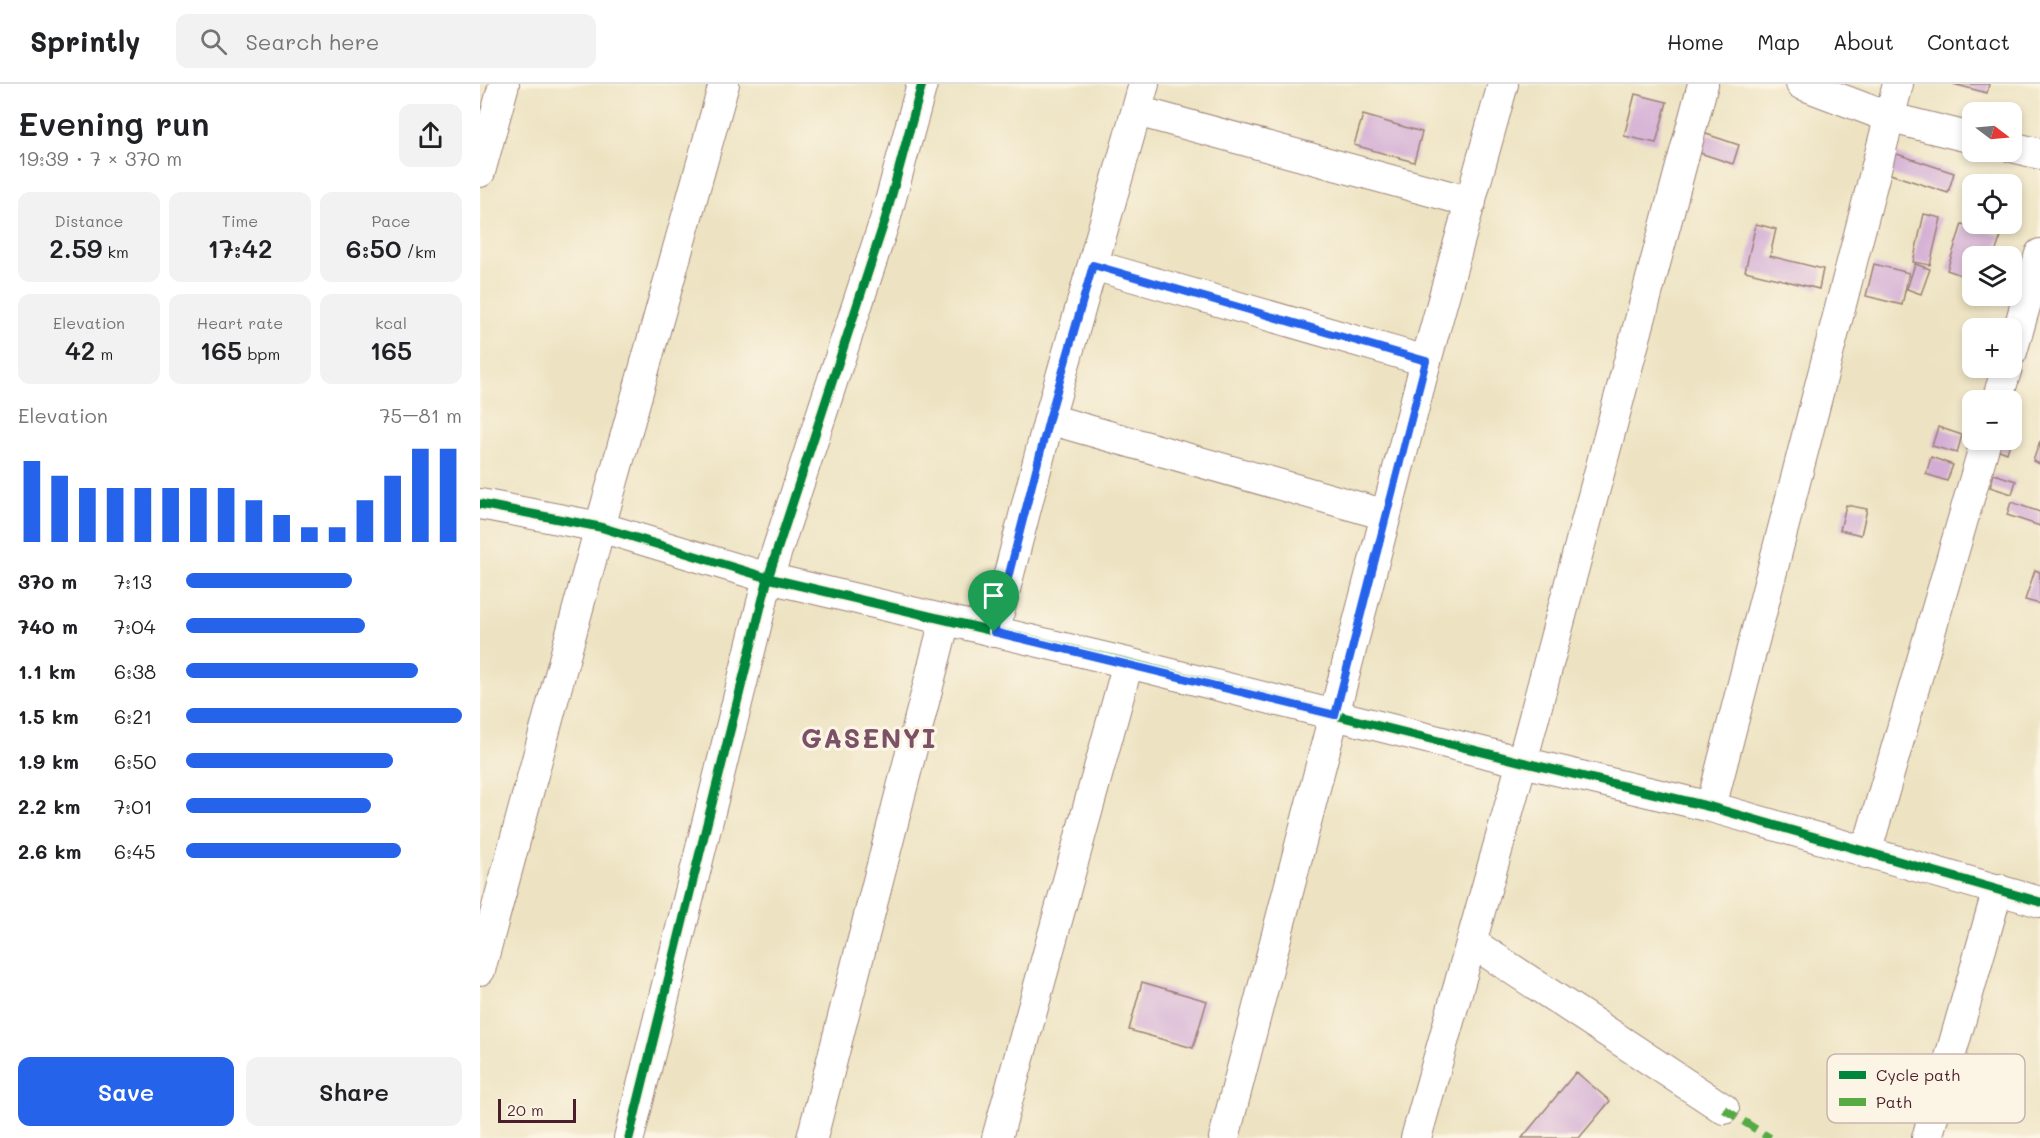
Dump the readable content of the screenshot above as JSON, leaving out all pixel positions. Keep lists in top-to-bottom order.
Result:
{
  "districts": ["GASENYI"],
  "legend": ["Cycle path", "Path"],
  "scale_bar": "20 m",
  "north": "right",
  "page": {
    "header": "Sprintly",
    "search": "Search here",
    "nav": [
      "Home",
      "Map",
      "About",
      "Contact"
    ],
    "heading": ["Evening run", "19:39 · 7 × 370 m"],
    "map_buttons": ["+", "−"],
    "stats": [
      ["Distance", "2.59 km"],
      ["Time", "17:42"],
      ["Pace", "6:50 /km"],
      ["Elevation", "42 m"],
      ["Heart rate", "165 bpm"],
      ["kcal", "165"]
    ],
    "chart": ["Elevation", "75–81 m"],
    "list": [
      {
        "name": "370 m",
        "note": "7:13"
      },
      {
        "name": "740 m",
        "note": "7:04"
      },
      {
        "name": "1.1 km",
        "note": "6:38"
      },
      {
        "name": "1.5 km",
        "note": "6:21"
      },
      {
        "name": "1.9 km",
        "note": "6:50"
      },
      {
        "name": "2.2 km",
        "note": "7:01"
      },
      {
        "name": "2.6 km",
        "note": "6:45"
      }
    ],
    "buttons": ["Save", "Share"],
    "scale": "20 m"
  }
}
